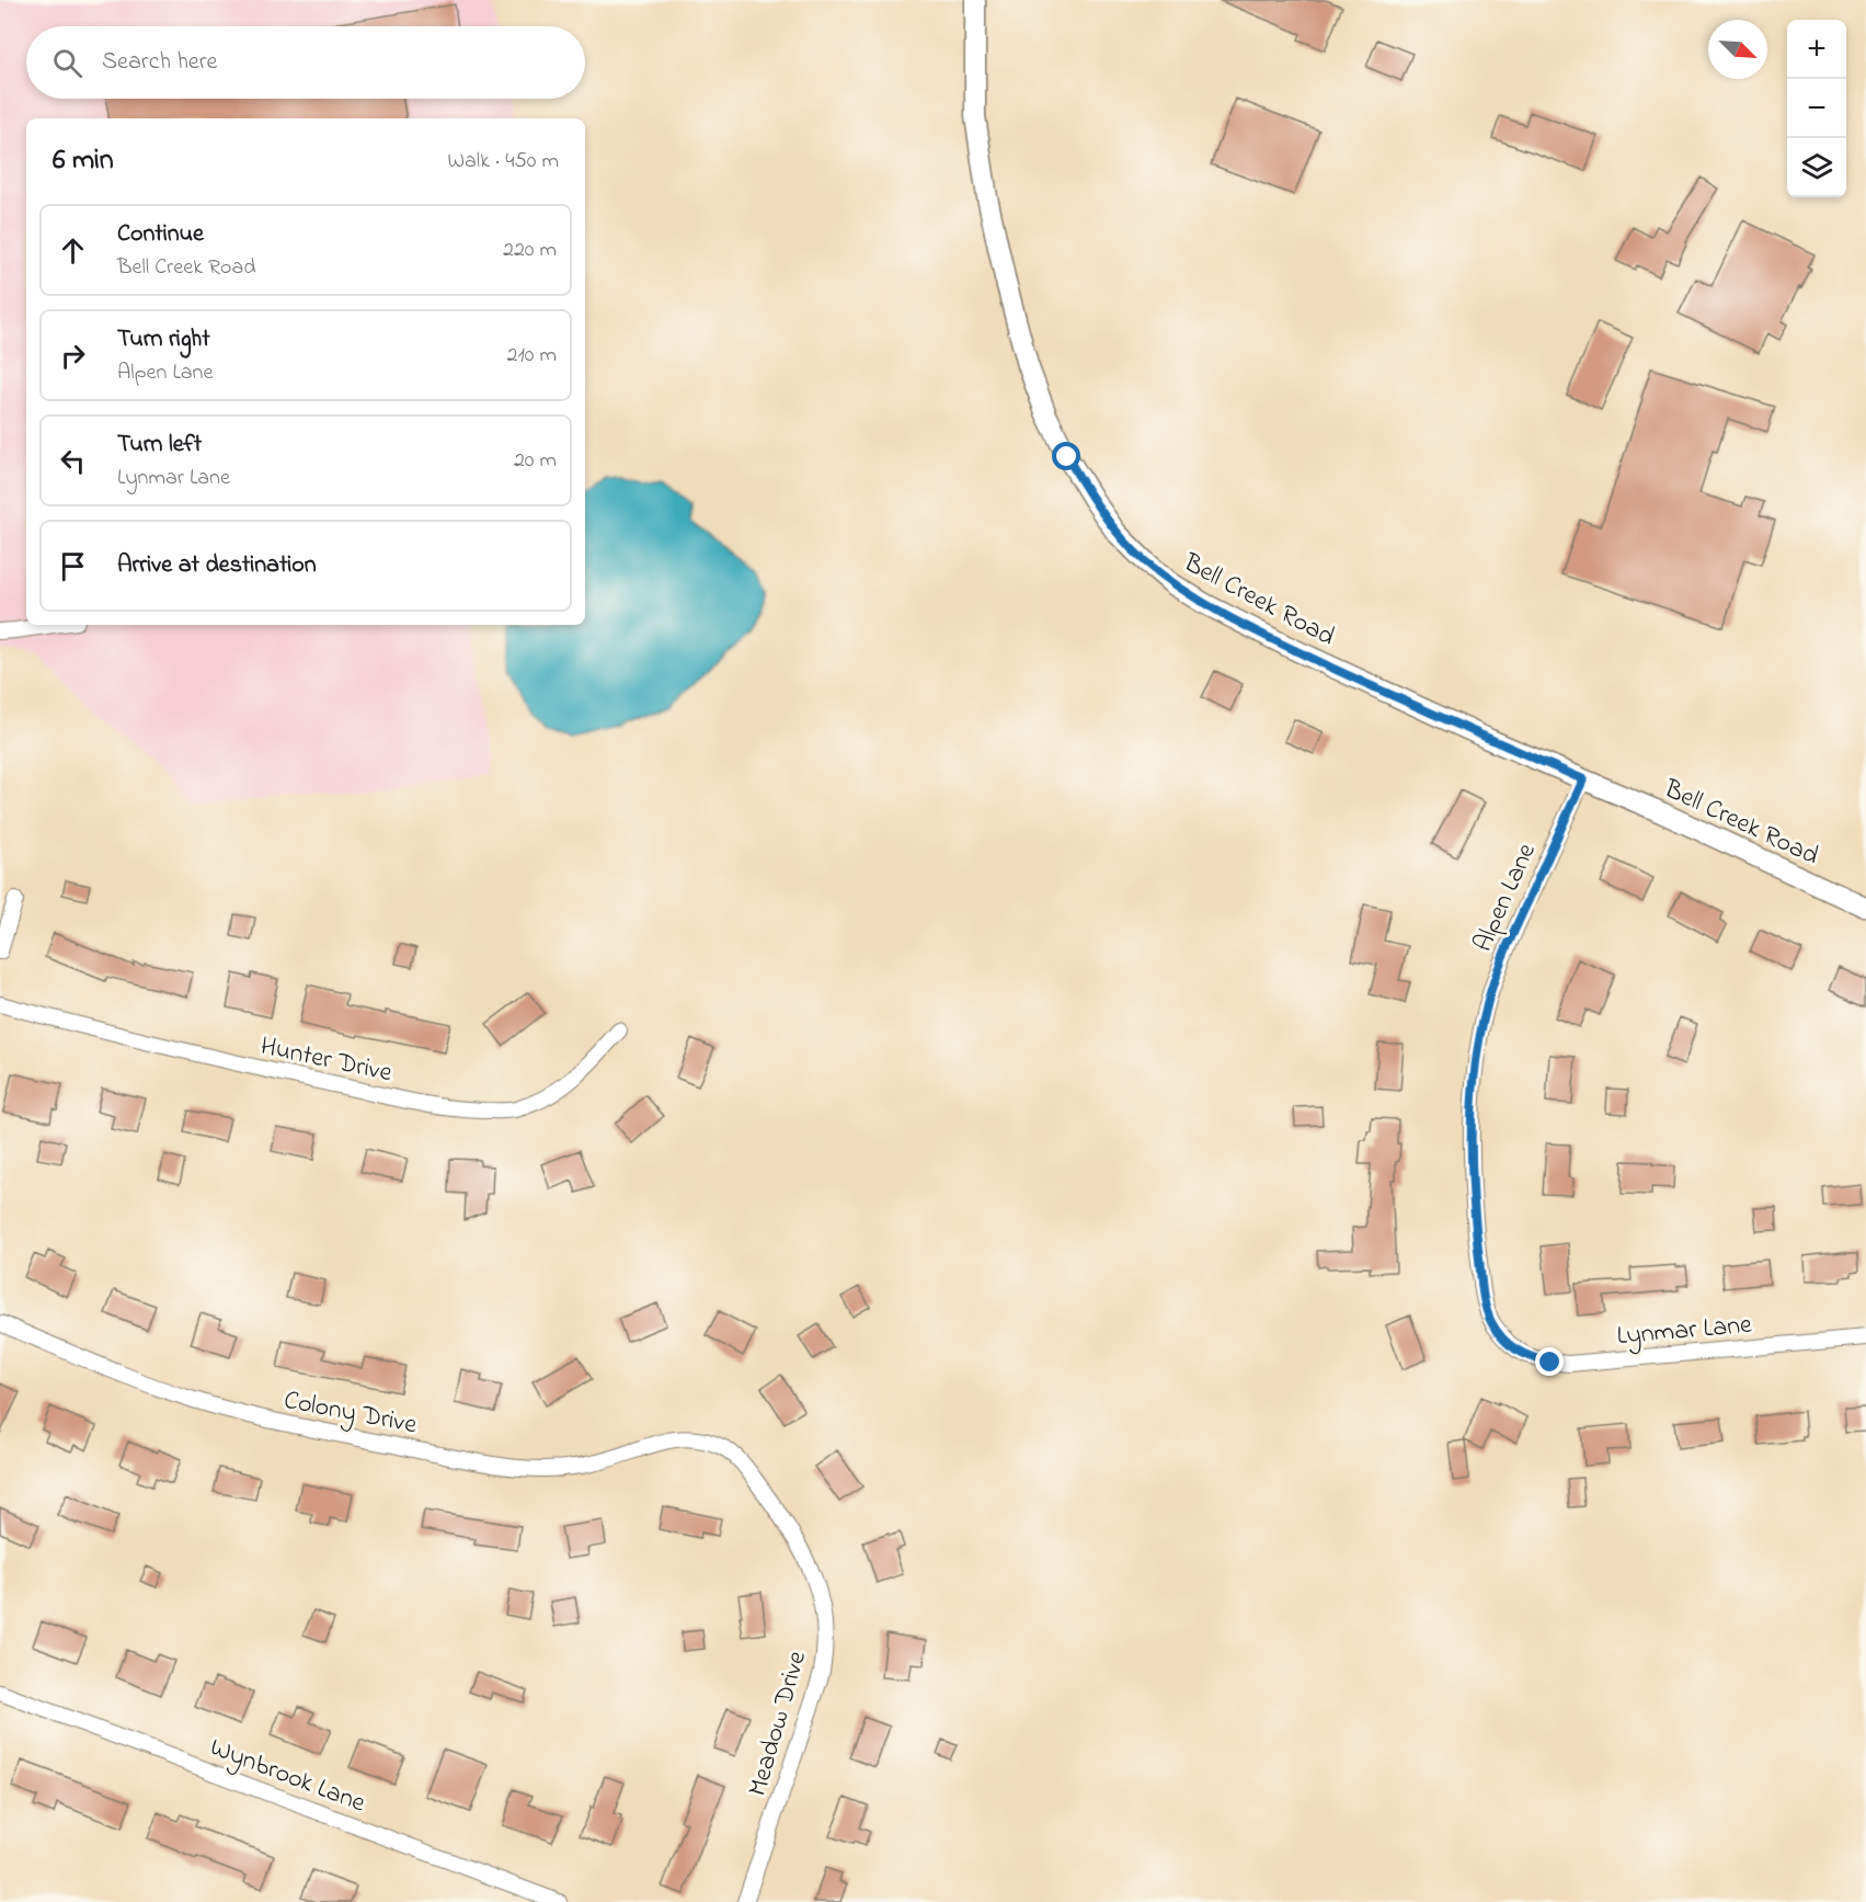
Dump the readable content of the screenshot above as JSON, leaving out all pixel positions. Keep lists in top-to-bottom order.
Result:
{
  "streets": {
    "street": [
      "Bell Creek Road",
      "Alpen Lane",
      "Hunter Drive",
      "Lynmar Lane",
      "Colony Drive",
      "Meadow Drive",
      "Wynbrook Lane"
    ]
  },
  "crossings": [
    ["Bell Creek Road", "Alpen Lane"],
    ["Alpen Lane", "Lynmar Lane"],
    ["Colony Drive", "Meadow Drive"]
  ],
  "north": "bottom right",
  "page": {
    "map_buttons": ["+", "−"],
    "search": "Search here",
    "heading": ["6 min", "Walk · 450 m"],
    "list": [
      ["Continue", "Bell Creek Road", "220 m"],
      ["Turn right", "Alpen Lane", "210 m"],
      ["Turn left", "Lynmar Lane", "20 m"],
      "Arrive at destination"
    ]
  }
}
